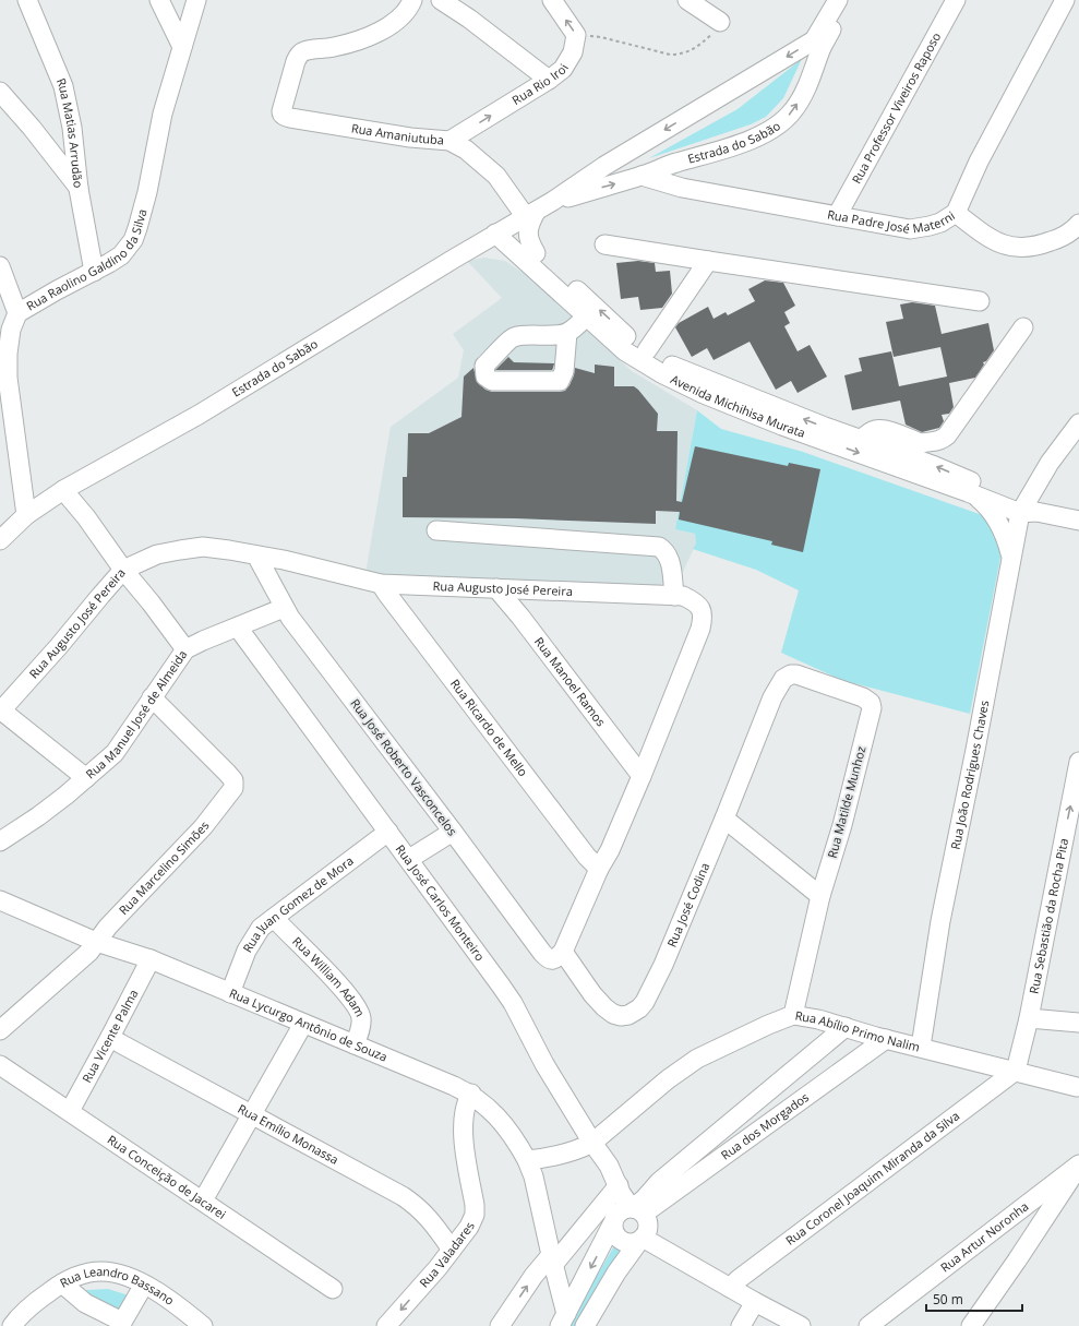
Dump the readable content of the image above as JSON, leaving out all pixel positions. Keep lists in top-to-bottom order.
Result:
{
  "streets": {
    "street": [
      "Rua Rio Iroi",
      "Rua Professor Viveiros Raposo",
      "Rua Matias Arrudão",
      "Rua Amaniutuba",
      "Estrada do Sabão",
      "Rua Padre José Materni",
      "Rua Raolino Galdino da Silva",
      "Avenida Michihisa Murata",
      "Rua Augusto José Pereira",
      "Rua Manoel Ramos",
      "Rua Manuel José de Almeida",
      "Rua Ricardo de Mello",
      "Rua José Roberto Vasconcelos",
      "Rua João Rodrigues Chaves",
      "Rua Matilde Munhoz",
      "Rua Marcelino Simões",
      "Rua José Carlos Monteiro",
      "Rua José Codina",
      "Rua Juan Gomez de Mora",
      "Rua Sebastião da Rocha Pita",
      "Rua William Adam",
      "Rua Lycurgo Antônio de Souza",
      "Rua Abílio Primo Nalim",
      "Rua Vicente Palma",
      "Rua dos Morgados",
      "Rua Emílio Monassa",
      "Rua Conceição de Jacarei",
      "Rua Coronel Joaquim Miranda da Silva",
      "Rua Artur Noronha",
      "Rua Valadares",
      "Rua Leandro Bassano"
    ]
  },
  "crossings": [
    ["Rua Rio Iroi", "Rua Amaniutuba"],
    ["Rua Professor Viveiros Raposo", "Rua Padre José Materni"],
    ["Rua Matias Arrudão", "Rua Raolino Galdino da Silva"],
    ["Rua Amaniutuba", "Estrada do Sabão"],
    ["Estrada do Sabão", "Rua Padre José Materni"],
    ["Estrada do Sabão", "Rua Raolino Galdino da Silva"],
    ["Estrada do Sabão", "Avenida Michihisa Murata"],
    ["Avenida Michihisa Murata", "Rua João Rodrigues Chaves"],
    ["Rua Augusto José Pereira", "Rua Manoel Ramos"],
    ["Rua Augusto José Pereira", "Rua Ricardo de Mello"],
    ["Rua Augusto José Pereira", "Rua José Roberto Vasconcelos"],
    ["Rua Augusto José Pereira", "Rua José Codina"],
    ["Rua Manuel José de Almeida", "Rua José Roberto Vasconcelos"],
    ["Rua Manuel José de Almeida", "Rua Marcelino Simões"],
    ["Rua Manuel José de Almeida", "Rua José Carlos Monteiro"],
    ["Rua José Roberto Vasconcelos", "Rua José Codina"],
    ["Rua João Rodrigues Chaves", "Rua Abílio Primo Nalim"],
    ["Rua Matilde Munhoz", "Rua José Codina"],
    ["Rua Matilde Munhoz", "Rua Abílio Primo Nalim"],
    ["Rua Marcelino Simões", "Rua Lycurgo Antônio de Souza"],
    ["Rua José Carlos Monteiro", "Rua Juan Gomez de Mora"],
    ["Rua José Carlos Monteiro", "Rua Abílio Primo Nalim"],
    ["Rua José Carlos Monteiro", "Rua dos Morgados"],
    ["Rua Juan Gomez de Mora", "Rua William Adam"],
    ["Rua Juan Gomez de Mora", "Rua Lycurgo Antônio de Souza"],
    ["Rua Sebastião da Rocha Pita", "Rua Abílio Primo Nalim"],
    ["Rua Sebastião da Rocha Pita", "Rua Coronel Joaquim Miranda da Silva"],
    ["Rua William Adam", "Rua Lycurgo Antônio de Souza"],
    ["Rua Lycurgo Antônio de Souza", "Rua Vicente Palma"],
    ["Rua Lycurgo Antônio de Souza", "Rua Valadares"],
    ["Rua Abílio Primo Nalim", "Rua dos Morgados"],
    ["Rua Abílio Primo Nalim", "Rua Coronel Joaquim Miranda da Silva"],
    ["Rua Vicente Palma", "Rua Emílio Monassa"],
    ["Rua Vicente Palma", "Rua Conceição de Jacarei"],
    ["Rua Emílio Monassa", "Rua Valadares"]
  ],
  "one_way": ["Rua Rio Iroi", "Rua Sebastião da Rocha Pita", "Rua Valadares"],
  "scale_bar": "50 m"
}
